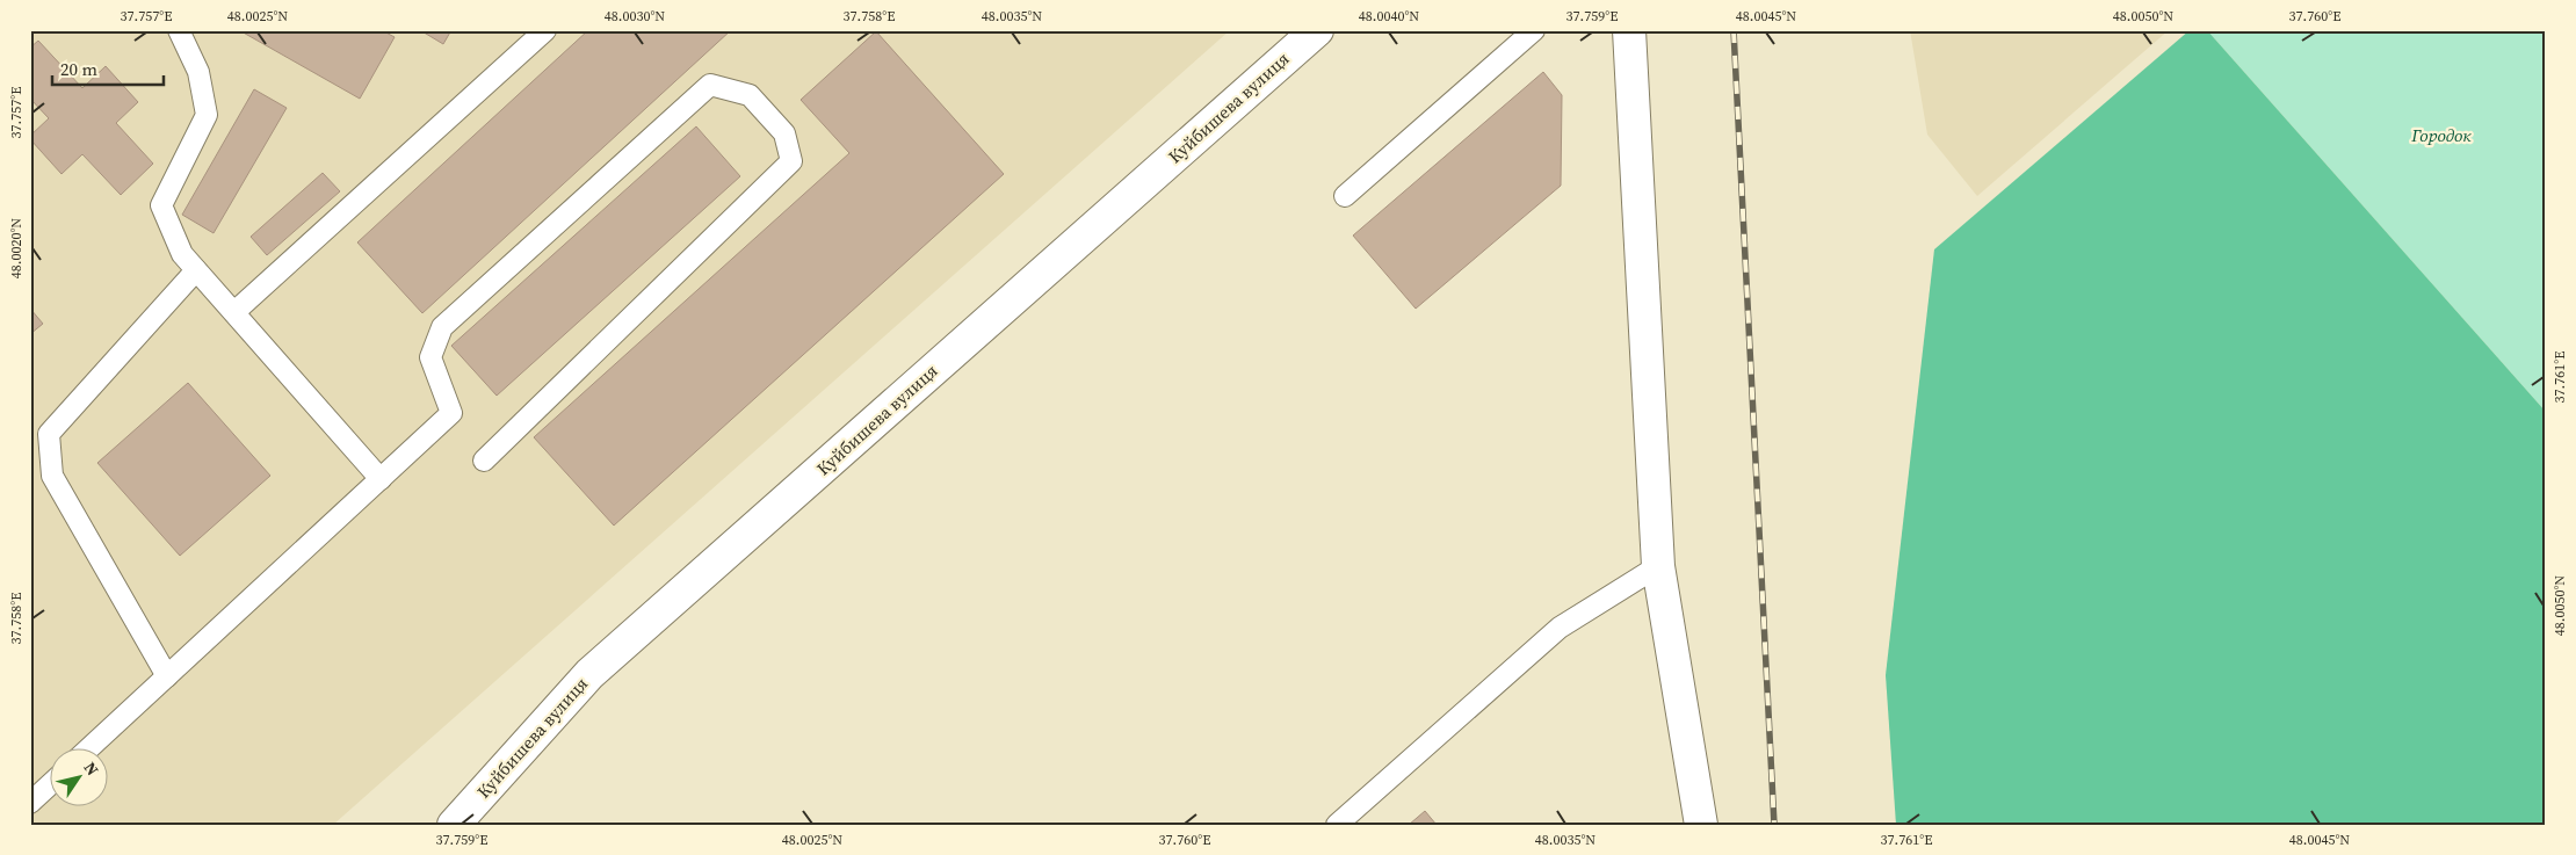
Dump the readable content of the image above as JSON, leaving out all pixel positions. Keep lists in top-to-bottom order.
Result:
{
  "streets": {
    "main road": ["Куйбишева вулиця"]
  },
  "parks": ["Городок"],
  "scale_bar": "20 m",
  "north": "top right",
  "coordinates": [
    "37.757°E",
    "48.0025°N",
    "48.0030°N",
    "37.758°E",
    "48.0035°N",
    "48.0040°N",
    "37.759°E",
    "48.0045°N",
    "48.0050°N",
    "37.760°E",
    "48.0020°N",
    "37.761°E"
  ]
}
